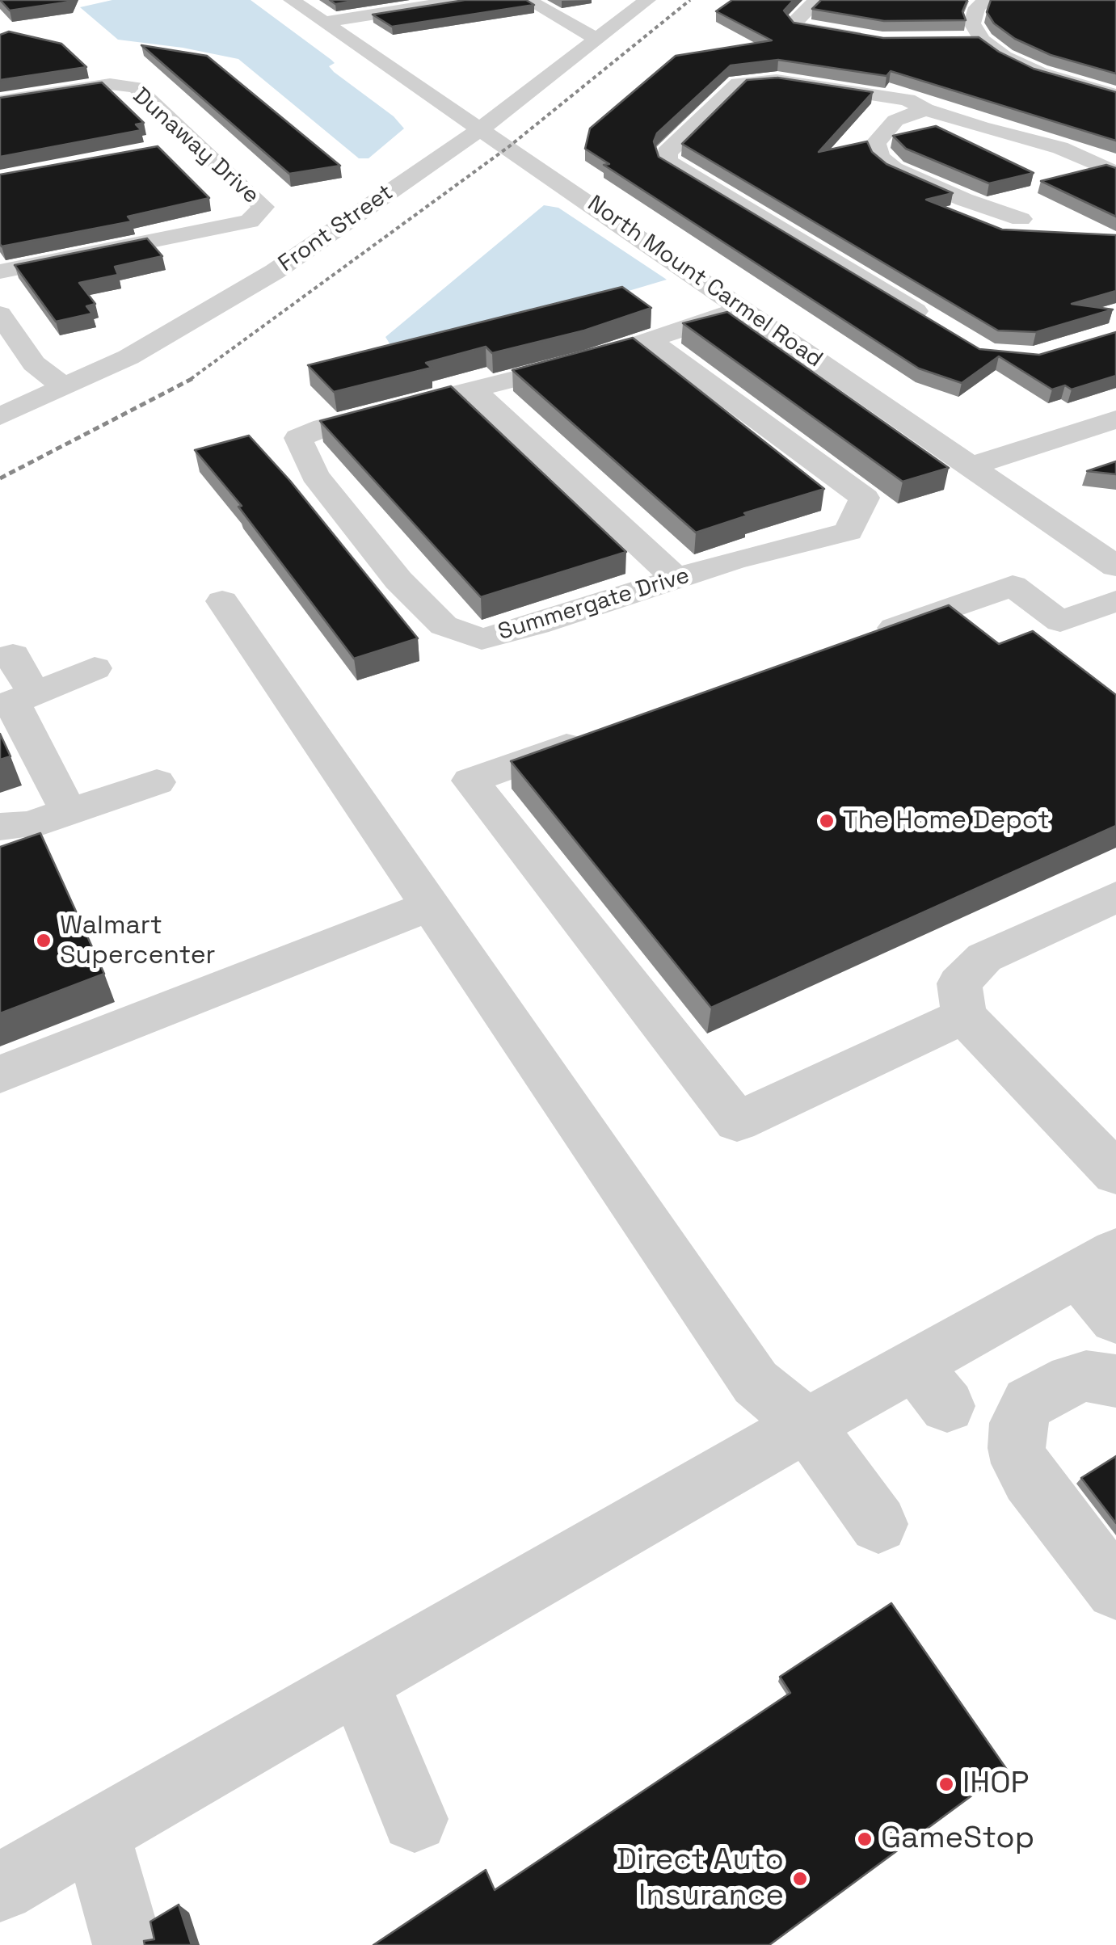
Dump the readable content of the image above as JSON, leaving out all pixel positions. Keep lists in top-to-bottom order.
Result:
{
  "streets": {
    "street": [
      "Dunaway Drive",
      "Front Street",
      "North Mount Carmel Road",
      "Summergate Drive"
    ]
  },
  "crossings": [
    ["Front Street", "North Mount Carmel Road"],
    ["North Mount Carmel Road", "Summergate Drive"]
  ],
  "places": [
    "The Home Depot",
    "Walmart Supercenter",
    "IHOP",
    "GameStop",
    "Direct Auto Insurance"
  ]
}
